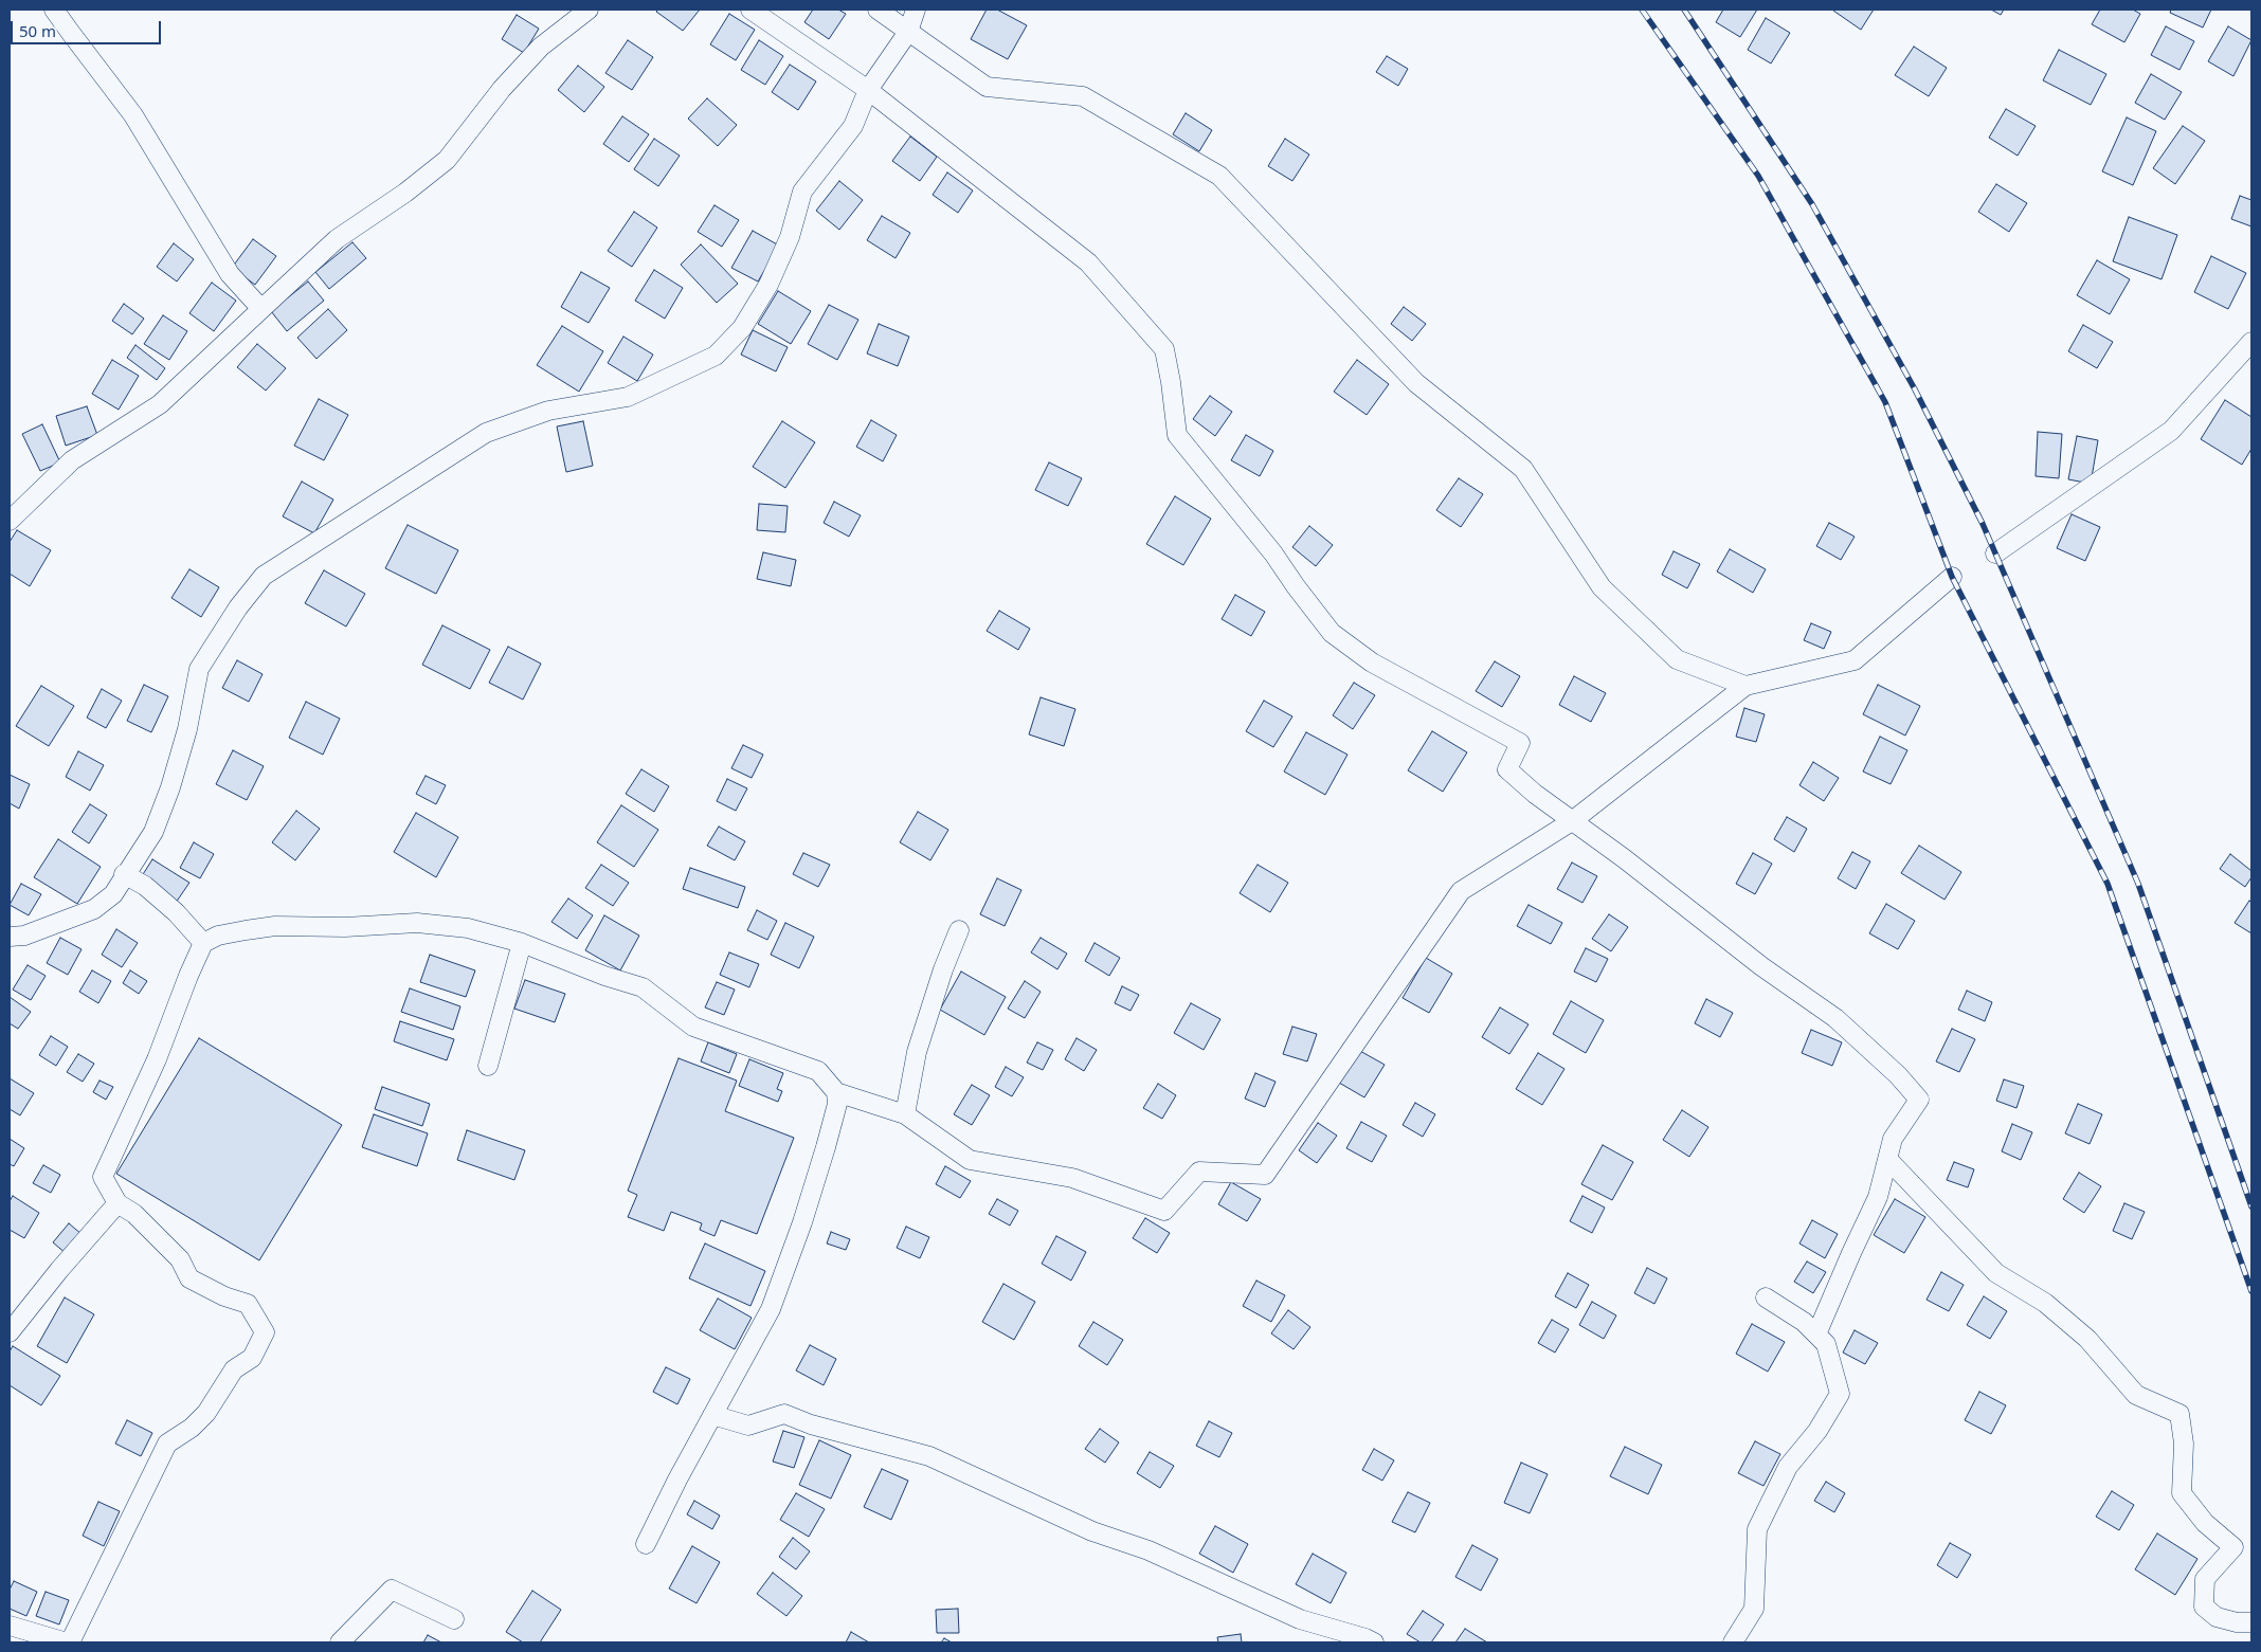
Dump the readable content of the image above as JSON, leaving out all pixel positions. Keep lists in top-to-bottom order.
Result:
{
  "scale_bar": "50 m"
}
